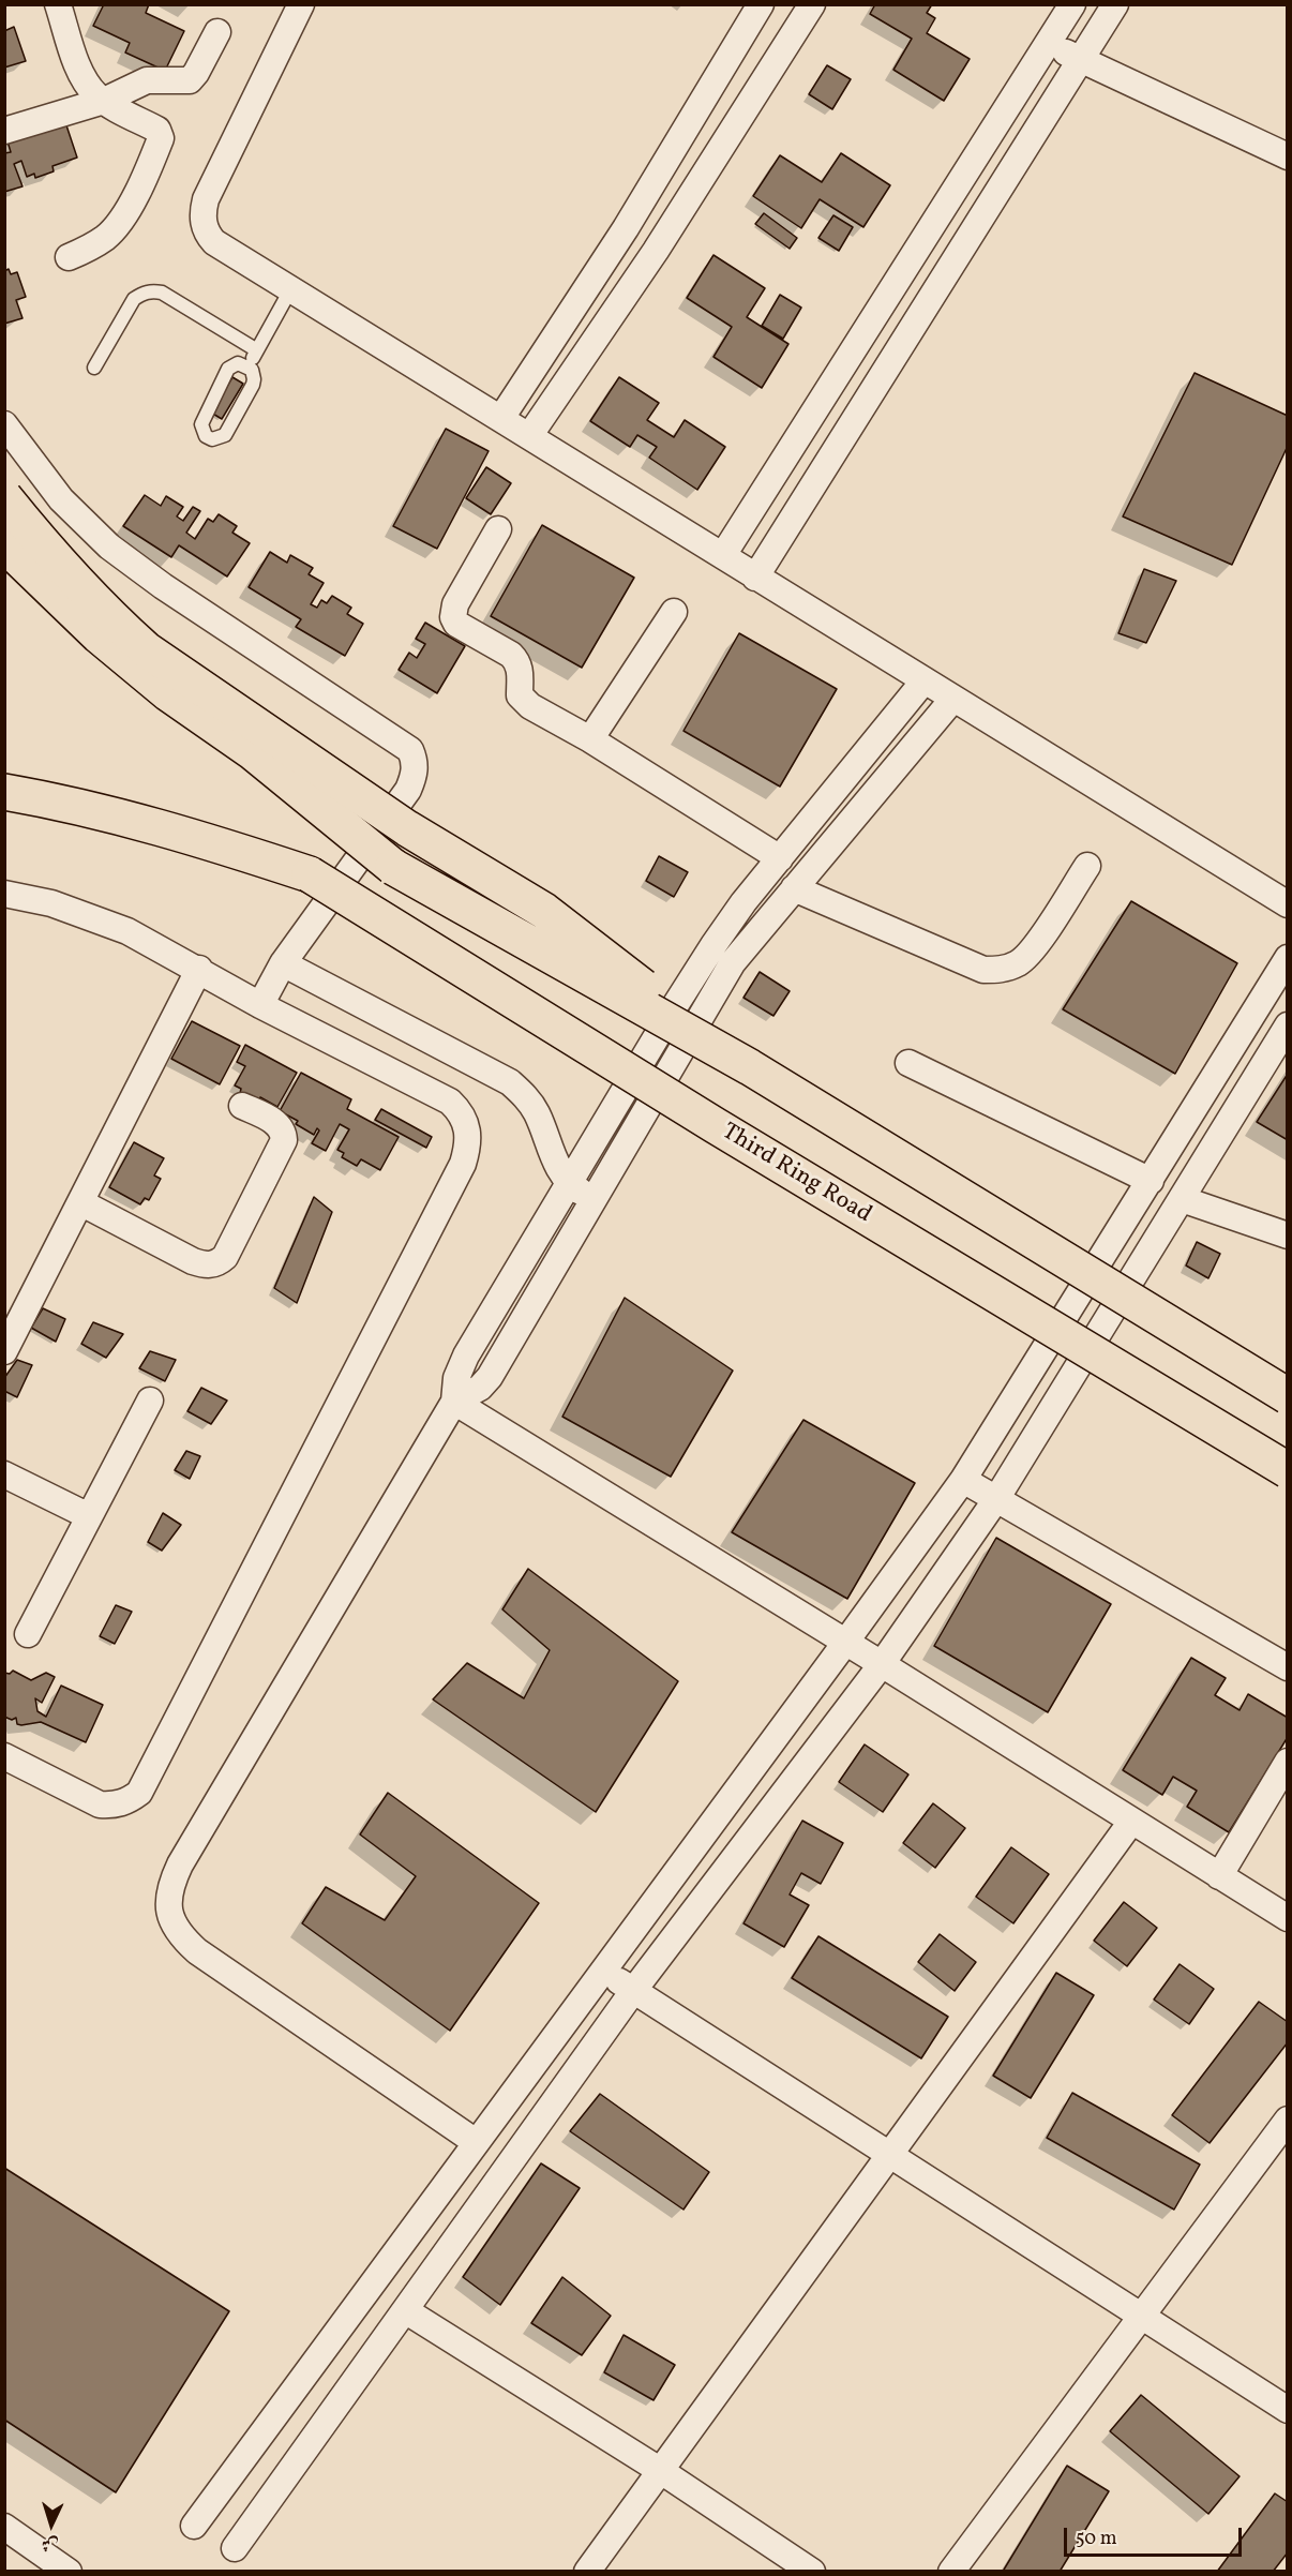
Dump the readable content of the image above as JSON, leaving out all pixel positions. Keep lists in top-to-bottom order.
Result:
{
  "streets": {
    "highway": ["Third Ring Road"]
  },
  "scale_bar": "50 m",
  "north": "bottom"
}
